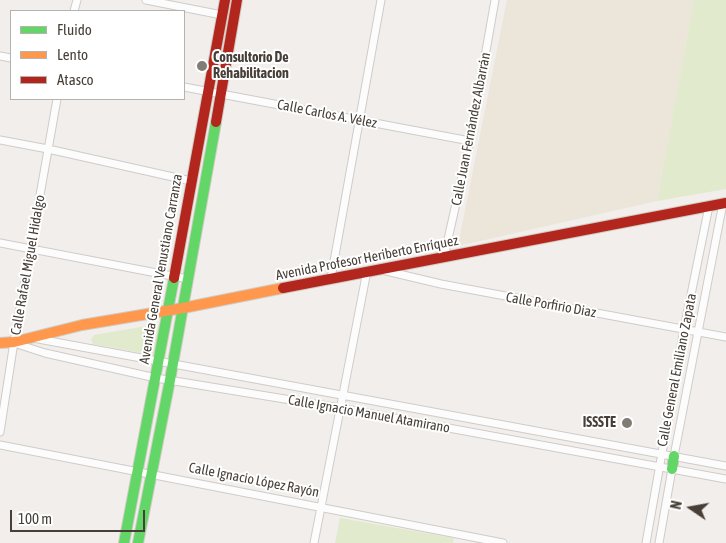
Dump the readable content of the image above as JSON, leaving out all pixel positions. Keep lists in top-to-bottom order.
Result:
{
  "streets": {
    "main road": ["Avenida Profesor Heriberto Enríquez", "Avenida General Venustiano Carranza", "Calle General Emiliano Zapata"],
    "street": [
      "Calle Carlos A. Vélez",
      "Calle Juan Fernández Albarrán",
      "Calle Rafael Miguel Hidalgo",
      "Calle Porfirio Diaz",
      "Calle Ignacio Manuel Atamirano",
      "Calle Ignacio López Rayón"
    ]
  },
  "crossings": [
    ["Calle Carlos A. Vélez", "Calle Juan Fernández Albarrán"],
    ["Calle Carlos A. Vélez", "Avenida General Venustiano Carranza"],
    ["Calle Juan Fernández Albarrán", "Avenida Profesor Heriberto Enríquez"],
    ["Avenida Profesor Heriberto Enríquez", "Calle Rafael Miguel Hidalgo"],
    ["Avenida Profesor Heriberto Enríquez", "Avenida General Venustiano Carranza"],
    ["Avenida Profesor Heriberto Enríquez", "Calle Porfirio Diaz"],
    ["Avenida Profesor Heriberto Enríquez", "Calle General Emiliano Zapata"],
    ["Avenida Profesor Heriberto Enríquez", "Calle Ignacio Manuel Atamirano"],
    ["Calle Rafael Miguel Hidalgo", "Calle Ignacio Manuel Atamirano"],
    ["Avenida General Venustiano Carranza", "Calle Ignacio Manuel Atamirano"],
    ["Avenida General Venustiano Carranza", "Calle Ignacio López Rayón"],
    ["Calle Porfirio Diaz", "Calle General Emiliano Zapata"],
    ["Calle General Emiliano Zapata", "Calle Ignacio Manuel Atamirano"]
  ],
  "places": ["Consultorio De Rehabilitacion", "ISSSTE"],
  "legend": ["Fluido", "Lento", "Atasco"],
  "scale_bar": "100 m",
  "north": "left"
}
